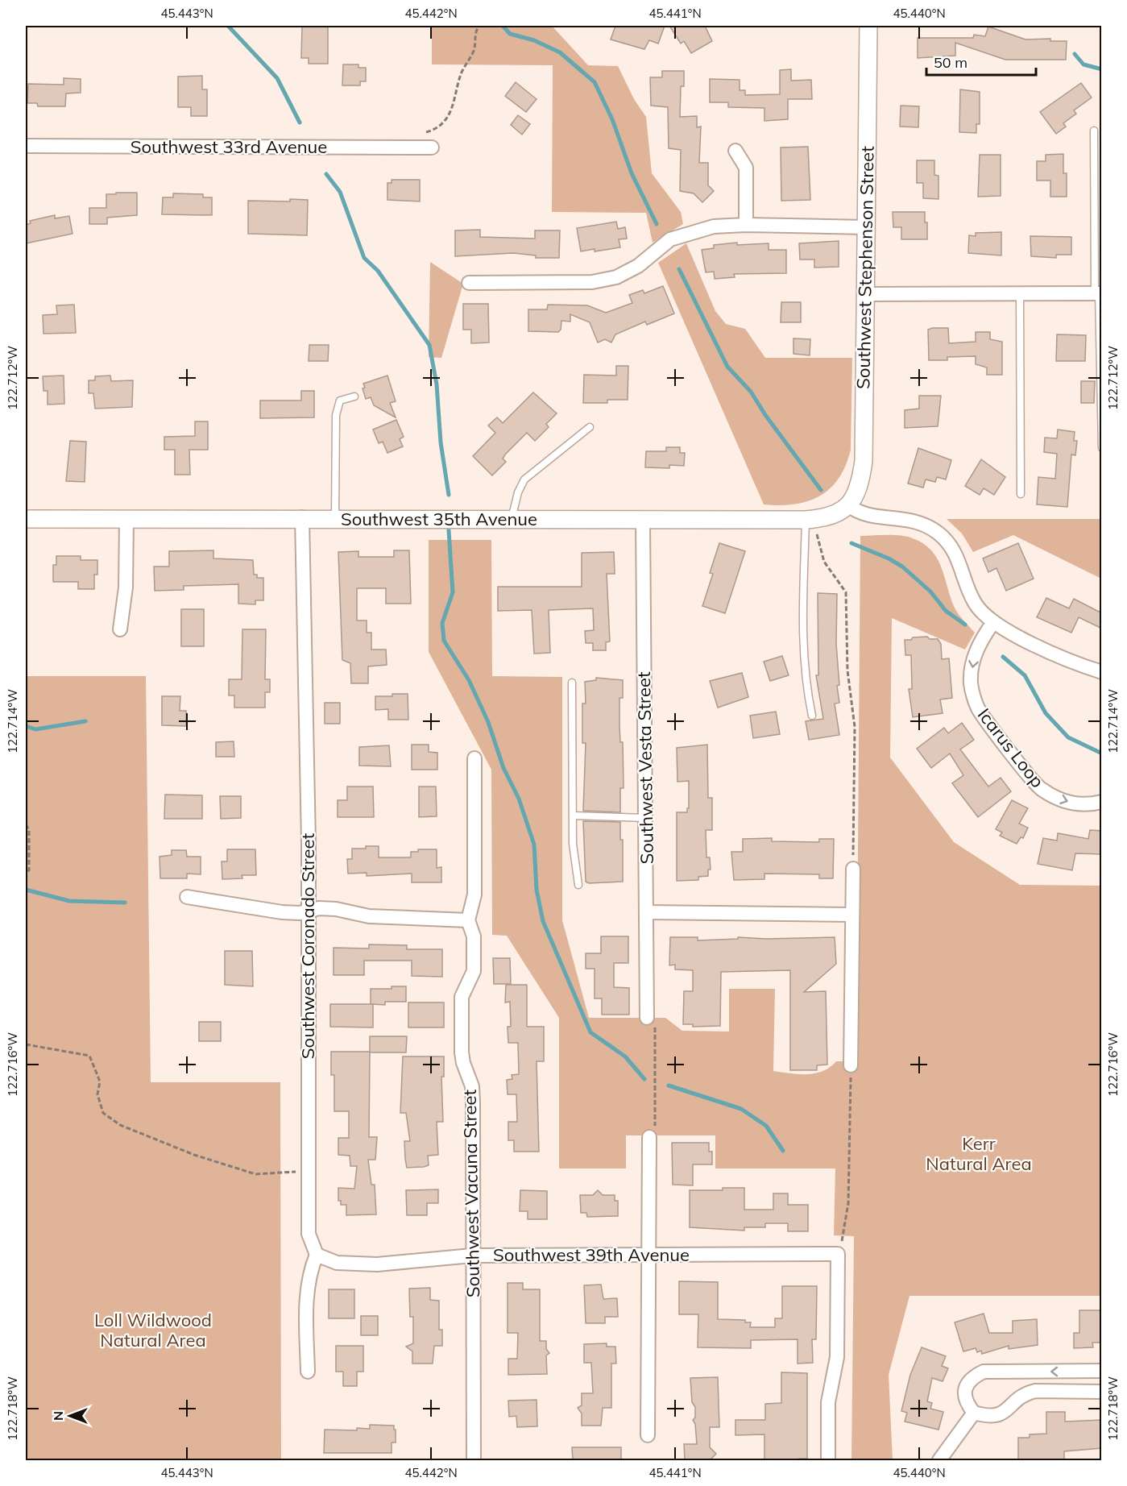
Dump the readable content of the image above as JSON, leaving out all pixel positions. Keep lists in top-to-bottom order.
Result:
{
  "streets": {
    "street": [
      "Southwest 33rd Avenue",
      "Southwest Stephenson Street",
      "Southwest 35th Avenue",
      "Icarus Loop",
      "Southwest Vesta Street",
      "Southwest Coronado Street",
      "Southwest Vacuna Street",
      "Southwest 39th Avenue"
    ]
  },
  "crossings": [
    ["Southwest Stephenson Street", "Southwest 35th Avenue"],
    ["Southwest 35th Avenue", "Southwest Vesta Street"],
    ["Southwest 35th Avenue", "Southwest Coronado Street"],
    ["Southwest Coronado Street", "Southwest 39th Avenue"],
    ["Southwest Vacuna Street", "Southwest 39th Avenue"]
  ],
  "one_way": ["Icarus Loop"],
  "parks": ["Kerr Natural Area", "Loll Wildwood Natural Area"],
  "scale_bar": "50 m",
  "north": "left",
  "coordinates": [
    "45.443°N",
    "45.442°N",
    "45.441°N",
    "45.440°N",
    "122.712°W",
    "122.714°W",
    "122.716°W",
    "122.718°W"
  ]
}
